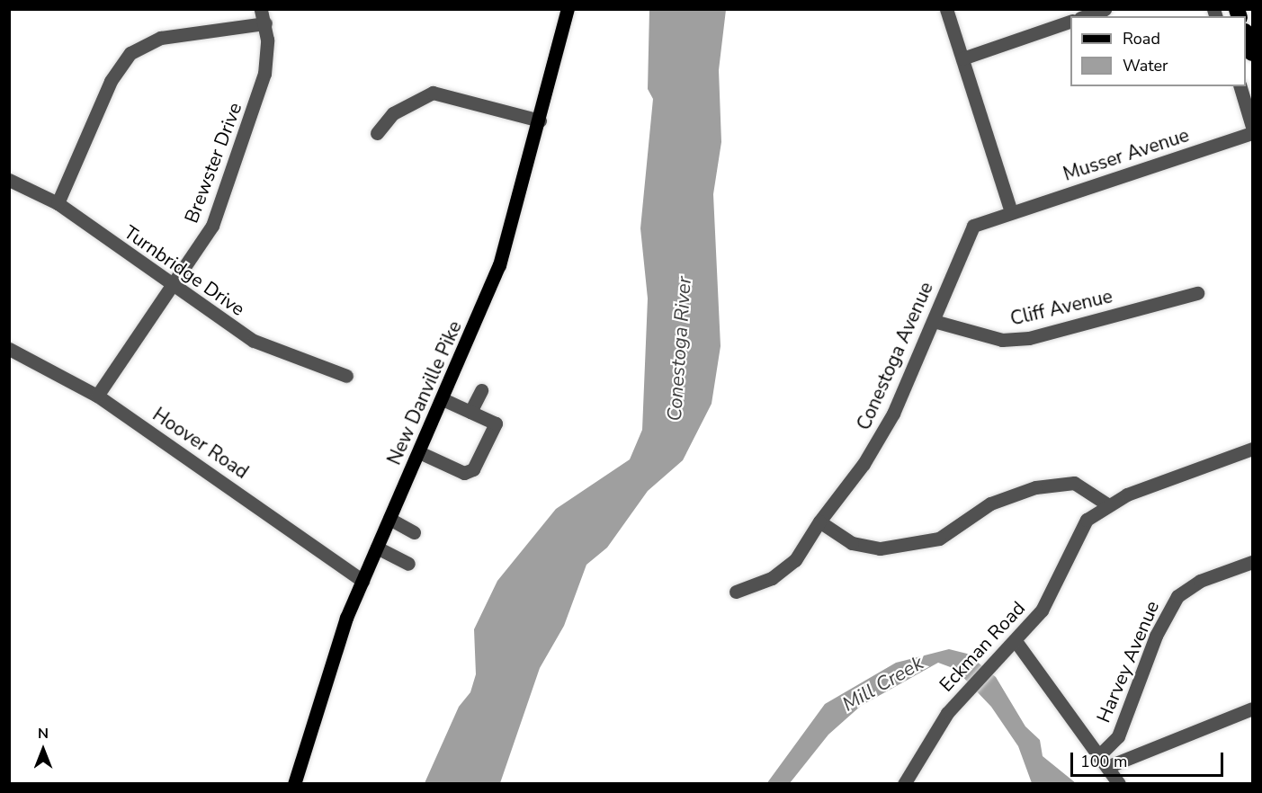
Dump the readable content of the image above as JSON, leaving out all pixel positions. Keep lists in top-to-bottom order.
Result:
{
  "streets": {
    "main road": ["New Danville Pike"],
    "street": [
      "Musser Avenue",
      "Brewster Drive",
      "Turnbridge Drive",
      "Cliff Avenue",
      "Conestoga Avenue",
      "Hoover Road",
      "Eckman Road",
      "Harvey Avenue"
    ]
  },
  "crossings": [
    ["Musser Avenue", "Conestoga Avenue"],
    ["Brewster Drive", "Turnbridge Drive"],
    ["Brewster Drive", "Hoover Road"],
    ["Cliff Avenue", "Conestoga Avenue"],
    ["New Danville Pike", "Hoover Road"]
  ],
  "water": ["Conestoga River", "Mill Creek"],
  "legend": ["Road", "Water"],
  "scale_bar": "100 m",
  "north": "top"
}
